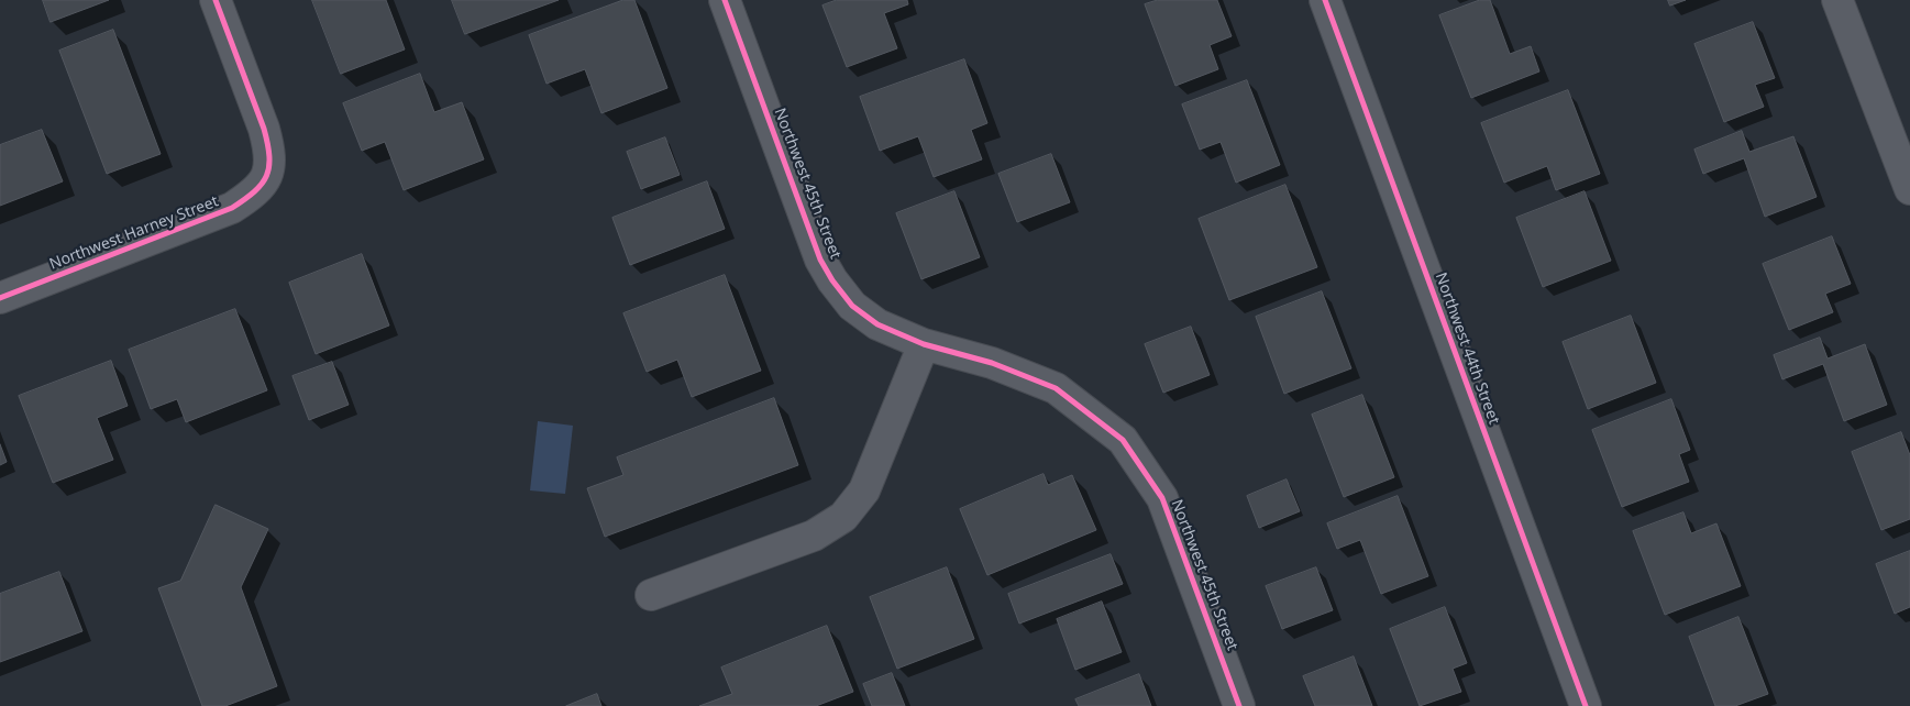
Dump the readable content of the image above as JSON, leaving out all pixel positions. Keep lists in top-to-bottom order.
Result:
{
  "streets": {
    "street": ["Northwest 45th Street", "Northwest Harney Street", "Northwest 44th Street"]
  }
}
